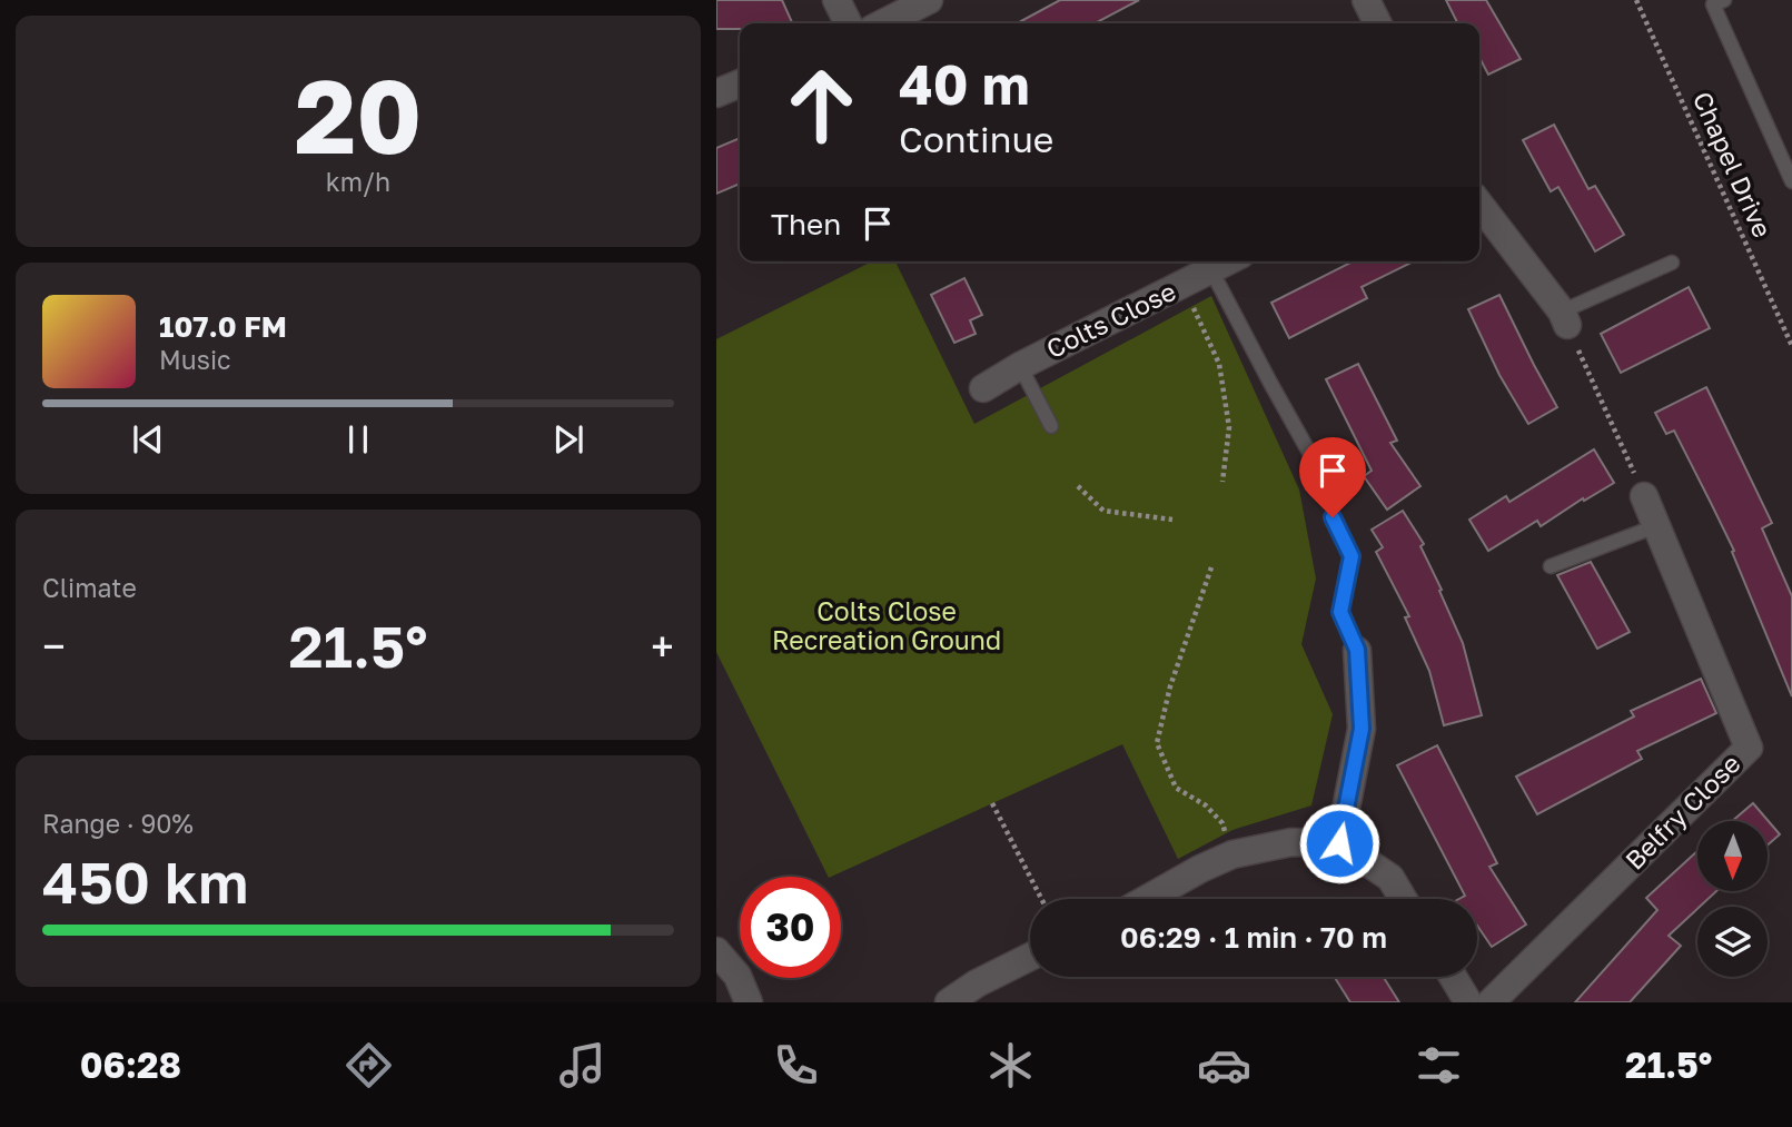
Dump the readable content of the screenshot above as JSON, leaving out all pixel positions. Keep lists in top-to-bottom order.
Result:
{
  "streets": {
    "street": ["Colts Close", "Belfry Close"],
    "path": ["Chapel Drive"]
  },
  "parks": ["Colts Close Recreation Ground"],
  "north": "bottom",
  "page": {
    "tile": [
      ["20", "km/h"],
      "Climate",
      ["Range · 90%", "450 km"]
    ],
    "turn": ["40 m", "Continue"],
    "then": "Then",
    "song": ["107.0 FM", "Music"],
    "heat": ["−", "21.5°", "+"],
    "limit": "30",
    "trip": "06:29 · 1 min · 70 m",
    "tabs": ["06:28", "21.5°"]
  }
}
